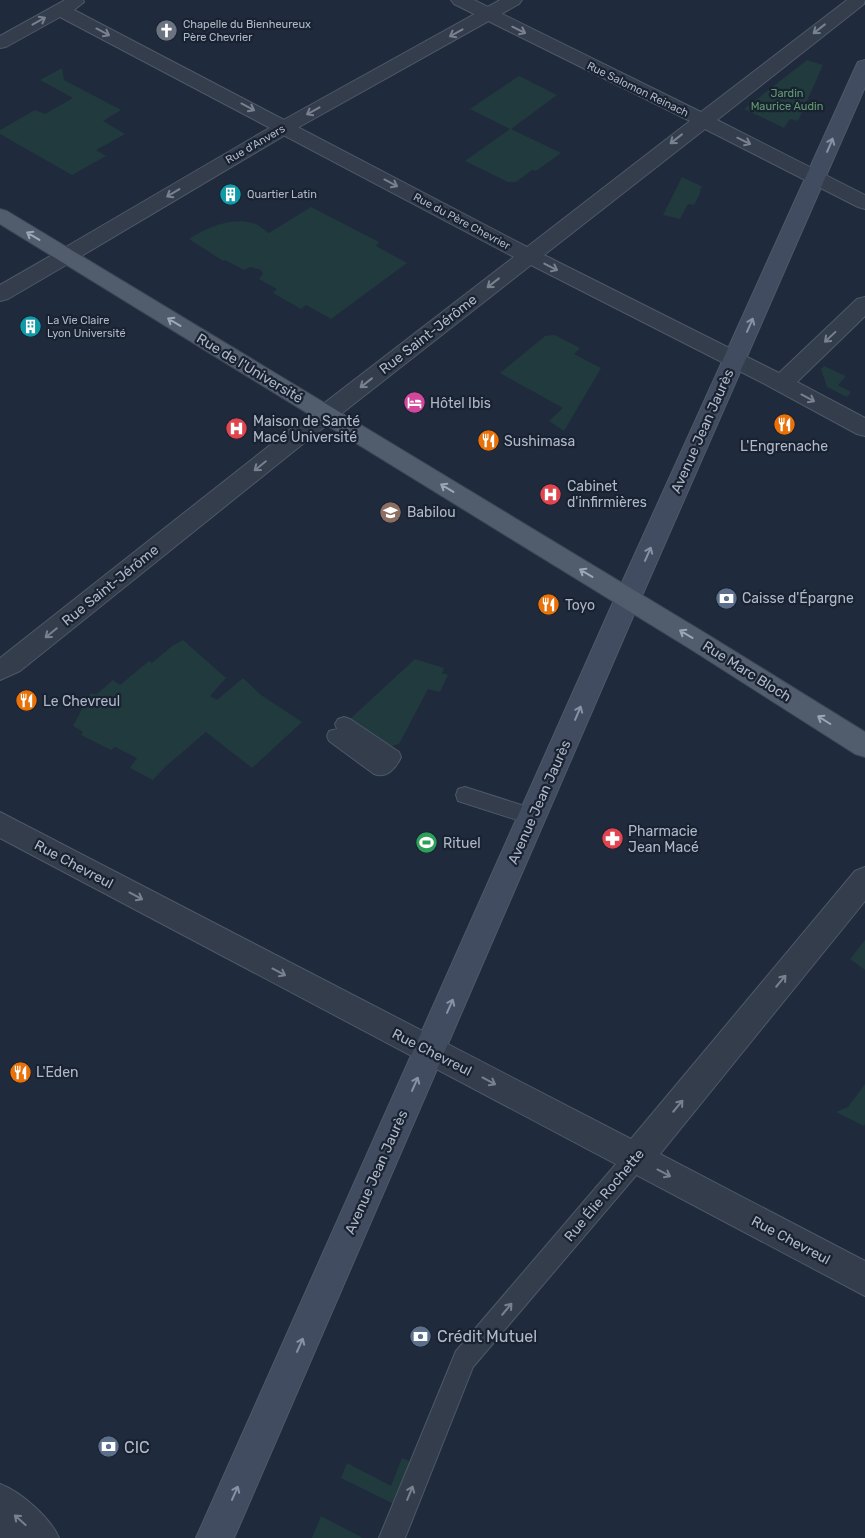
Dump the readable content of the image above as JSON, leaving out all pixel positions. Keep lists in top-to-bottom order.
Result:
{
  "streets": {
    "main road": ["Rue de l'Université", "Avenue Jean Jaurès", "Rue Marc Bloch"],
    "street": [
      "Rue Salomon Reinach",
      "Rue d'Anvers",
      "Rue du Père Chevrier",
      "Rue Saint-Jérôme",
      "Rue Chevreul",
      "Rue Élie Rochette"
    ]
  },
  "crossings": [
    ["Rue Salomon Reinach", "Rue d'Anvers"],
    ["Rue Salomon Reinach", "Rue Saint-Jérôme"],
    ["Rue Salomon Reinach", "Avenue Jean Jaurès"],
    ["Rue d'Anvers", "Rue du Père Chevrier"],
    ["Rue d'Anvers", "Rue de l'Université"],
    ["Rue du Père Chevrier", "Rue Saint-Jérôme"],
    ["Rue du Père Chevrier", "Avenue Jean Jaurès"],
    ["Rue Saint-Jérôme", "Rue de l'Université"],
    ["Rue de l'Université", "Avenue Jean Jaurès"],
    ["Rue de l'Université", "Rue Marc Bloch"],
    ["Avenue Jean Jaurès", "Rue Marc Bloch"],
    ["Avenue Jean Jaurès", "Rue Chevreul"],
    ["Rue Chevreul", "Rue Élie Rochette"]
  ],
  "one_way": [
    "Rue Salomon Reinach",
    "Rue d'Anvers",
    "Rue du Père Chevrier",
    "Rue Saint-Jérôme",
    "Rue de l'Université",
    "Avenue Jean Jaurès",
    "Rue Marc Bloch",
    "Rue Chevreul",
    "Rue Élie Rochette"
  ],
  "parks": ["Jardin Maurice Audin"],
  "places": {
    "church": ["Chapelle du Bienheureux Père Chevrier"],
    "building": ["Quartier Latin", "La Vie Claire Lyon Université"],
    "hotel": ["Hôtel Ibis"],
    "restaurant": [
      "L'Engrenache",
      "Sushimasa",
      "Toyo",
      "Le Chevreul",
      "L'Eden"
    ],
    "hospital": ["Maison de Santé Macé Université", "Cabinet d'infirmières"],
    "school or university": ["Babilou"],
    "bank": ["Caisse d'Épargne", "Crédit Mutuel", "CIC"],
    "pharmacy": ["Pharmacie Jean Macé"],
    "sports": ["Rituel"]
  }
}
